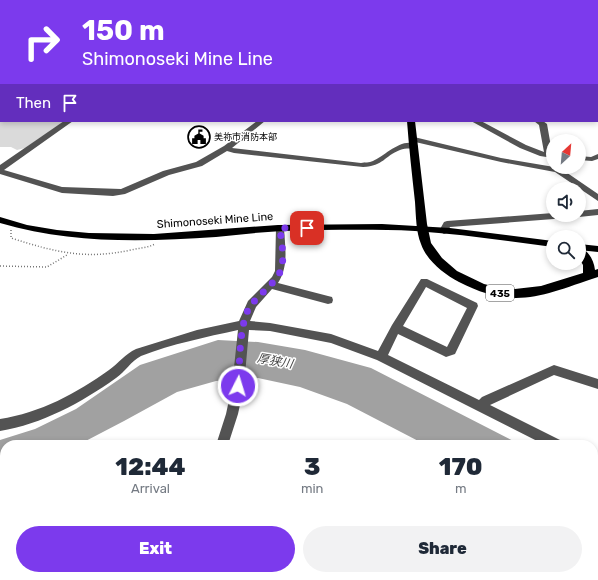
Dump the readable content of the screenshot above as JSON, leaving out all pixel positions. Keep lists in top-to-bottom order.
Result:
{
  "streets": {
    "highway": ["435"],
    "main road": ["Shimonoseki Mine Line"]
  },
  "water": ["厚狭川"],
  "places": {
    "public building": ["美祢市消防本部"]
  },
  "north": "top right",
  "page": {
    "turn": ["150 m", "Shimonoseki Mine Line"],
    "then": "Then",
    "eta": [
      "12:44",
      "Arrival",
      "3",
      "min",
      "170",
      "m"
    ],
    "buttons": ["Exit", "Share"]
  }
}
